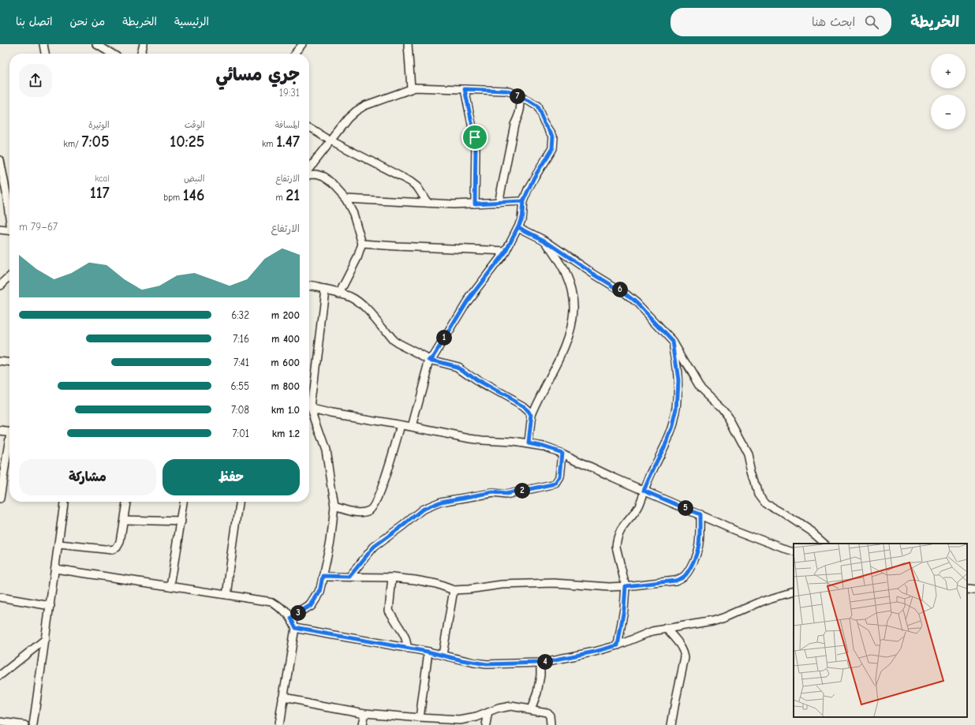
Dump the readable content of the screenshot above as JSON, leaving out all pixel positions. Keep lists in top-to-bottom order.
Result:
{
  "page": {
    "header": "الخريطة",
    "search": "ابحث هنا",
    "nav": [
      "الرئيسية",
      "الخريطة",
      "من نحن",
      "اتصل بنا"
    ],
    "map_buttons": ["+", "−"],
    "heading": ["جري مسائي", "19:31"],
    "pins": [
      "7",
      "6",
      "1",
      "2",
      "5",
      "3",
      "4"
    ],
    "stats": [
      ["المسافة", "1.47 km"],
      ["الوقت", "10:25"],
      ["الوتيرة", "7:05 /km"],
      ["الارتفاع", "21 m"],
      ["النبض", "146 bpm"],
      ["kcal", "117"]
    ],
    "chart": ["الارتفاع", "67–79 m"],
    "list": [
      {
        "name": "200 m",
        "note": "6:32"
      },
      {
        "name": "400 m",
        "note": "7:16"
      },
      {
        "name": "600 m",
        "note": "7:41"
      },
      {
        "name": "800 m",
        "note": "6:55"
      },
      {
        "name": "1.0 km",
        "note": "7:08"
      },
      {
        "name": "1.2 km",
        "note": "7:01"
      }
    ],
    "buttons": ["حفظ", "مشاركة"]
  }
}
